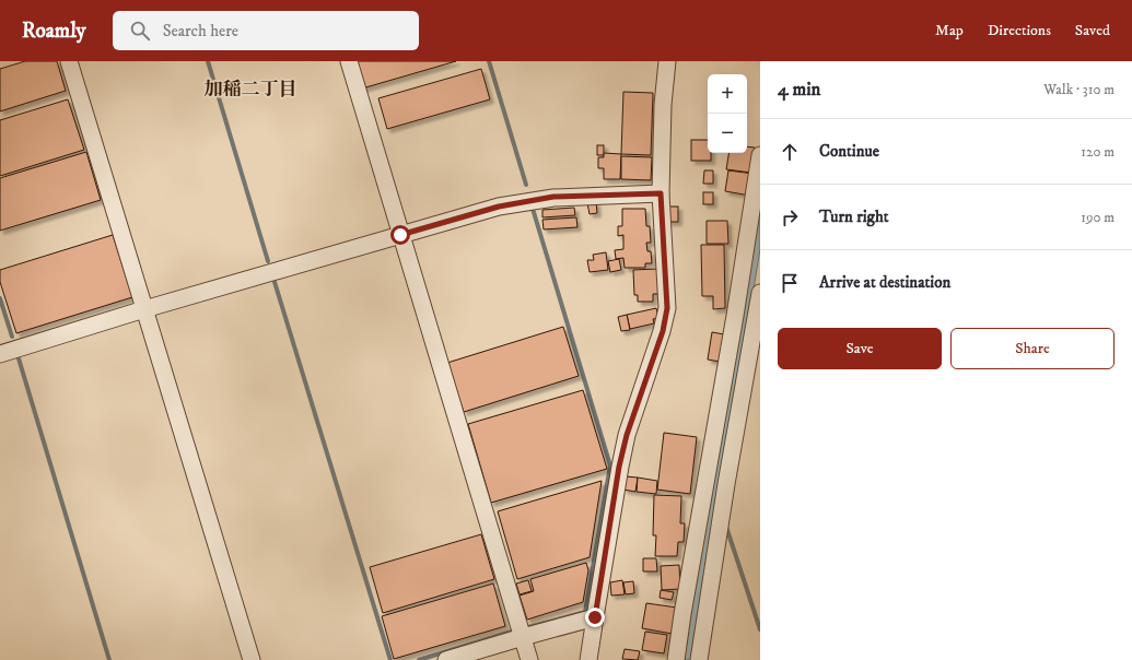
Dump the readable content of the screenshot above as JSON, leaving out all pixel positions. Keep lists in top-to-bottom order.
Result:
{
  "districts": ["加稲二丁目"],
  "page": {
    "header": "Roamly",
    "search": "Search here",
    "nav": ["Map", "Directions", "Saved"],
    "heading": ["4 min", "Walk · 310 m"],
    "map_buttons": ["+", "−"],
    "list": [
      ["Continue", "120 m"],
      ["Turn right", "190 m"],
      "Arrive at destination"
    ],
    "buttons": ["Save", "Share"]
  }
}
